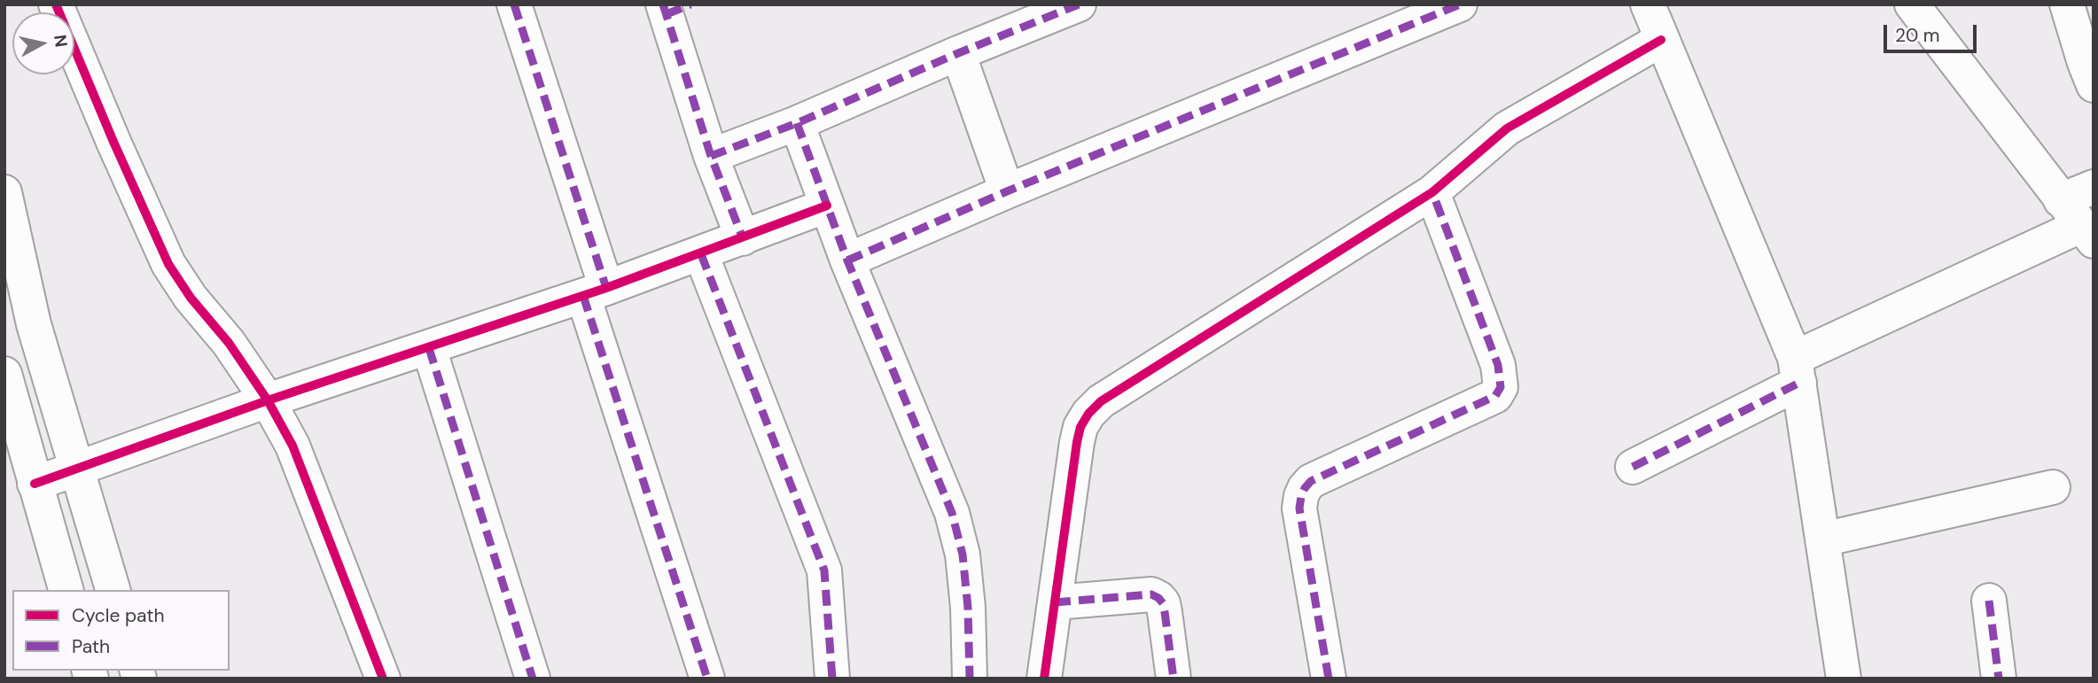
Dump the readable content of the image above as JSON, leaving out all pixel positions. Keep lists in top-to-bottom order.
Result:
{
  "legend": ["Cycle path", "Path"],
  "scale_bar": "20 m",
  "north": "right"
}
